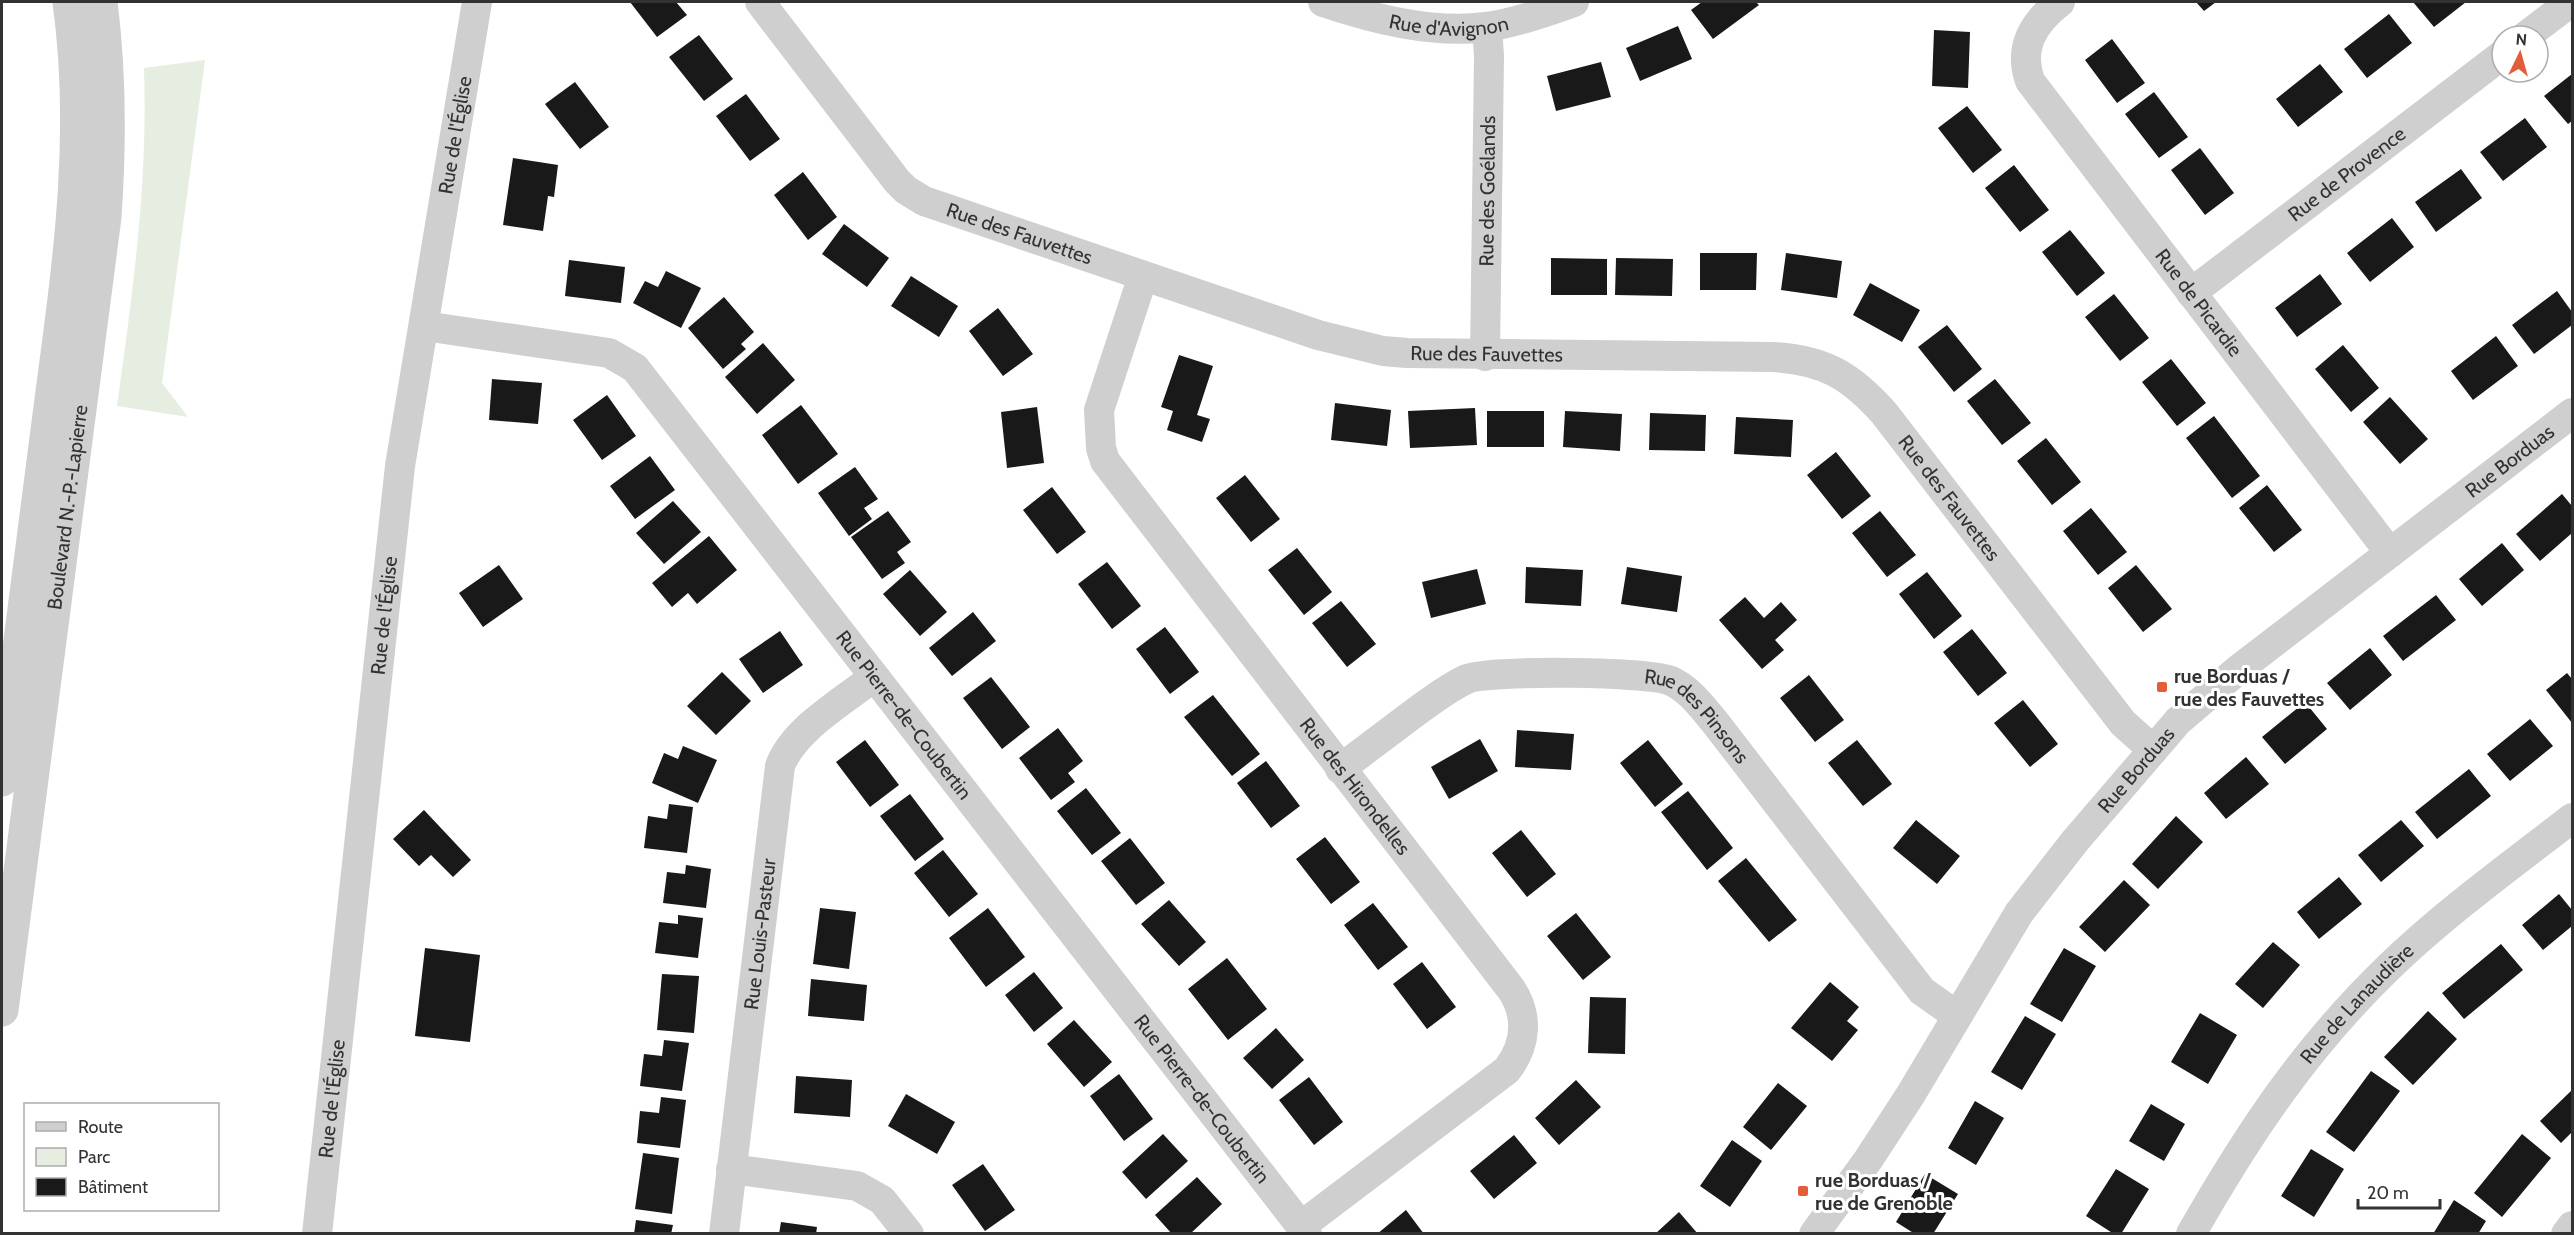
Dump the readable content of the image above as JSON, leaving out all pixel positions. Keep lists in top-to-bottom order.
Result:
{
  "streets": {
    "street": [
      "Rue d'Avignon",
      "Rue de l'Église",
      "Rue de Provence",
      "Rue des Goélands",
      "Rue des Fauvettes",
      "Rue de Picardie",
      "Rue Borduas",
      "Boulevard N.-P.-Lapierre",
      "Rue Pierre-de-Coubertin",
      "Rue des Pinsons",
      "Rue des Hirondelles",
      "Rue Louis-Pasteur",
      "Rue de Lanaudière"
    ]
  },
  "crossings": [
    ["Rue d'Avignon", "Rue des Goélands"],
    ["Rue de l'Église", "Rue Pierre-de-Coubertin"],
    ["Rue de Provence", "Rue de Picardie"],
    ["Rue des Goélands", "Rue des Fauvettes"],
    ["Rue des Fauvettes", "Rue Borduas"],
    ["Rue des Fauvettes", "Rue des Hirondelles"],
    ["Rue de Picardie", "Rue Borduas"],
    ["Rue Borduas", "Rue des Pinsons"],
    ["Rue Pierre-de-Coubertin", "Rue des Hirondelles"],
    ["Rue Pierre-de-Coubertin", "Rue Louis-Pasteur"],
    ["Rue des Pinsons", "Rue des Hirondelles"]
  ],
  "places": {
    "transit": ["rue Borduas / rue des Fauvettes", "rue Borduas / rue de Grenoble"]
  },
  "legend": ["Route", "Parc", "Bâtiment"],
  "scale_bar": "20 m",
  "north": "top"
}
